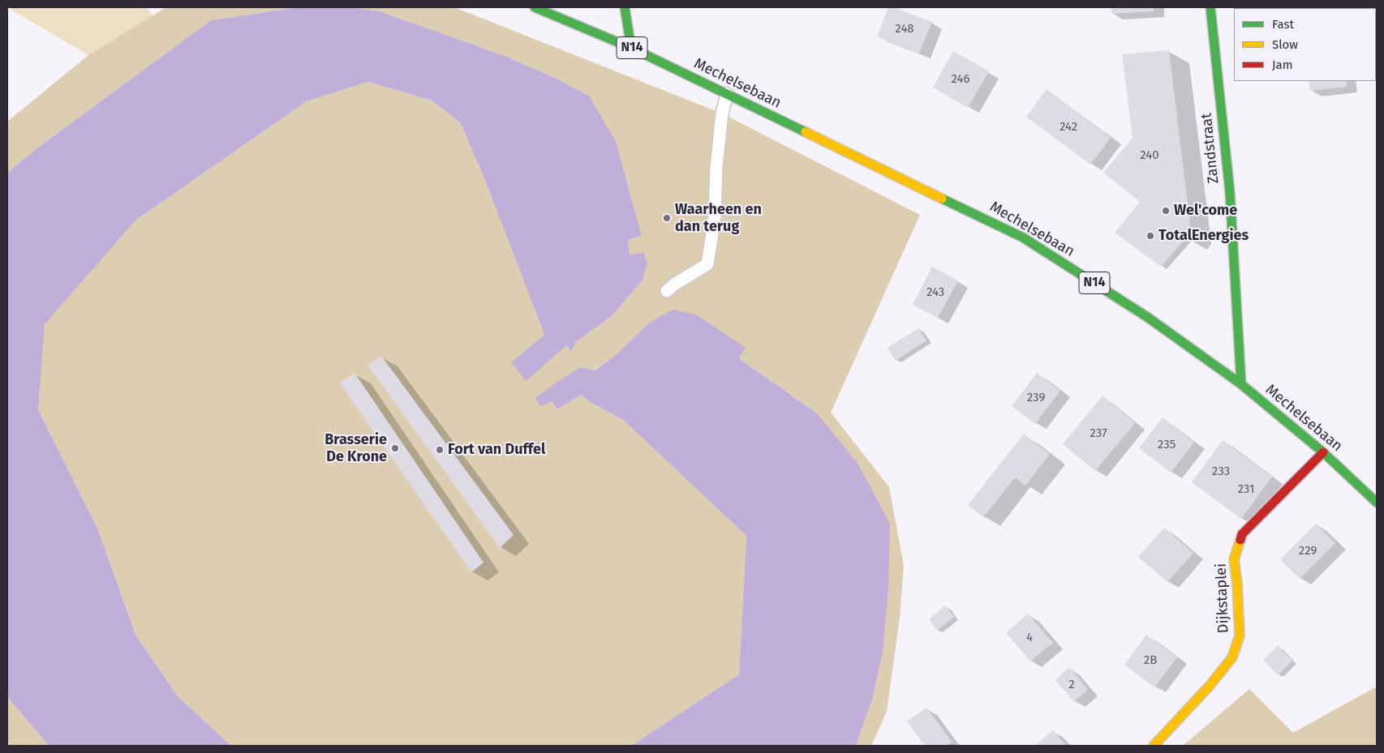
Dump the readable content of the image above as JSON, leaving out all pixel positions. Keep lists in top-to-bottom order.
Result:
{
  "streets": {
    "main road": [
      "N14",
      "Mechelsebaan",
      "Zandstraat",
      "Dijkstaplei"
    ]
  },
  "crossings": [
    ["Mechelsebaan", "Zandstraat"],
    ["Mechelsebaan", "Dijkstaplei"]
  ],
  "places": [
    "Wel'come",
    "Waarheen en dan terug",
    "TotalEnergies",
    "Brasserie De Krone",
    "Fort van Duffel"
  ],
  "house_numbers": [
    "248",
    "246",
    "242",
    "240",
    "243",
    "239",
    "237",
    "235",
    "233",
    "231",
    "229",
    "4",
    "2B",
    "2"
  ],
  "legend": ["Fast", "Slow", "Jam"]
}
